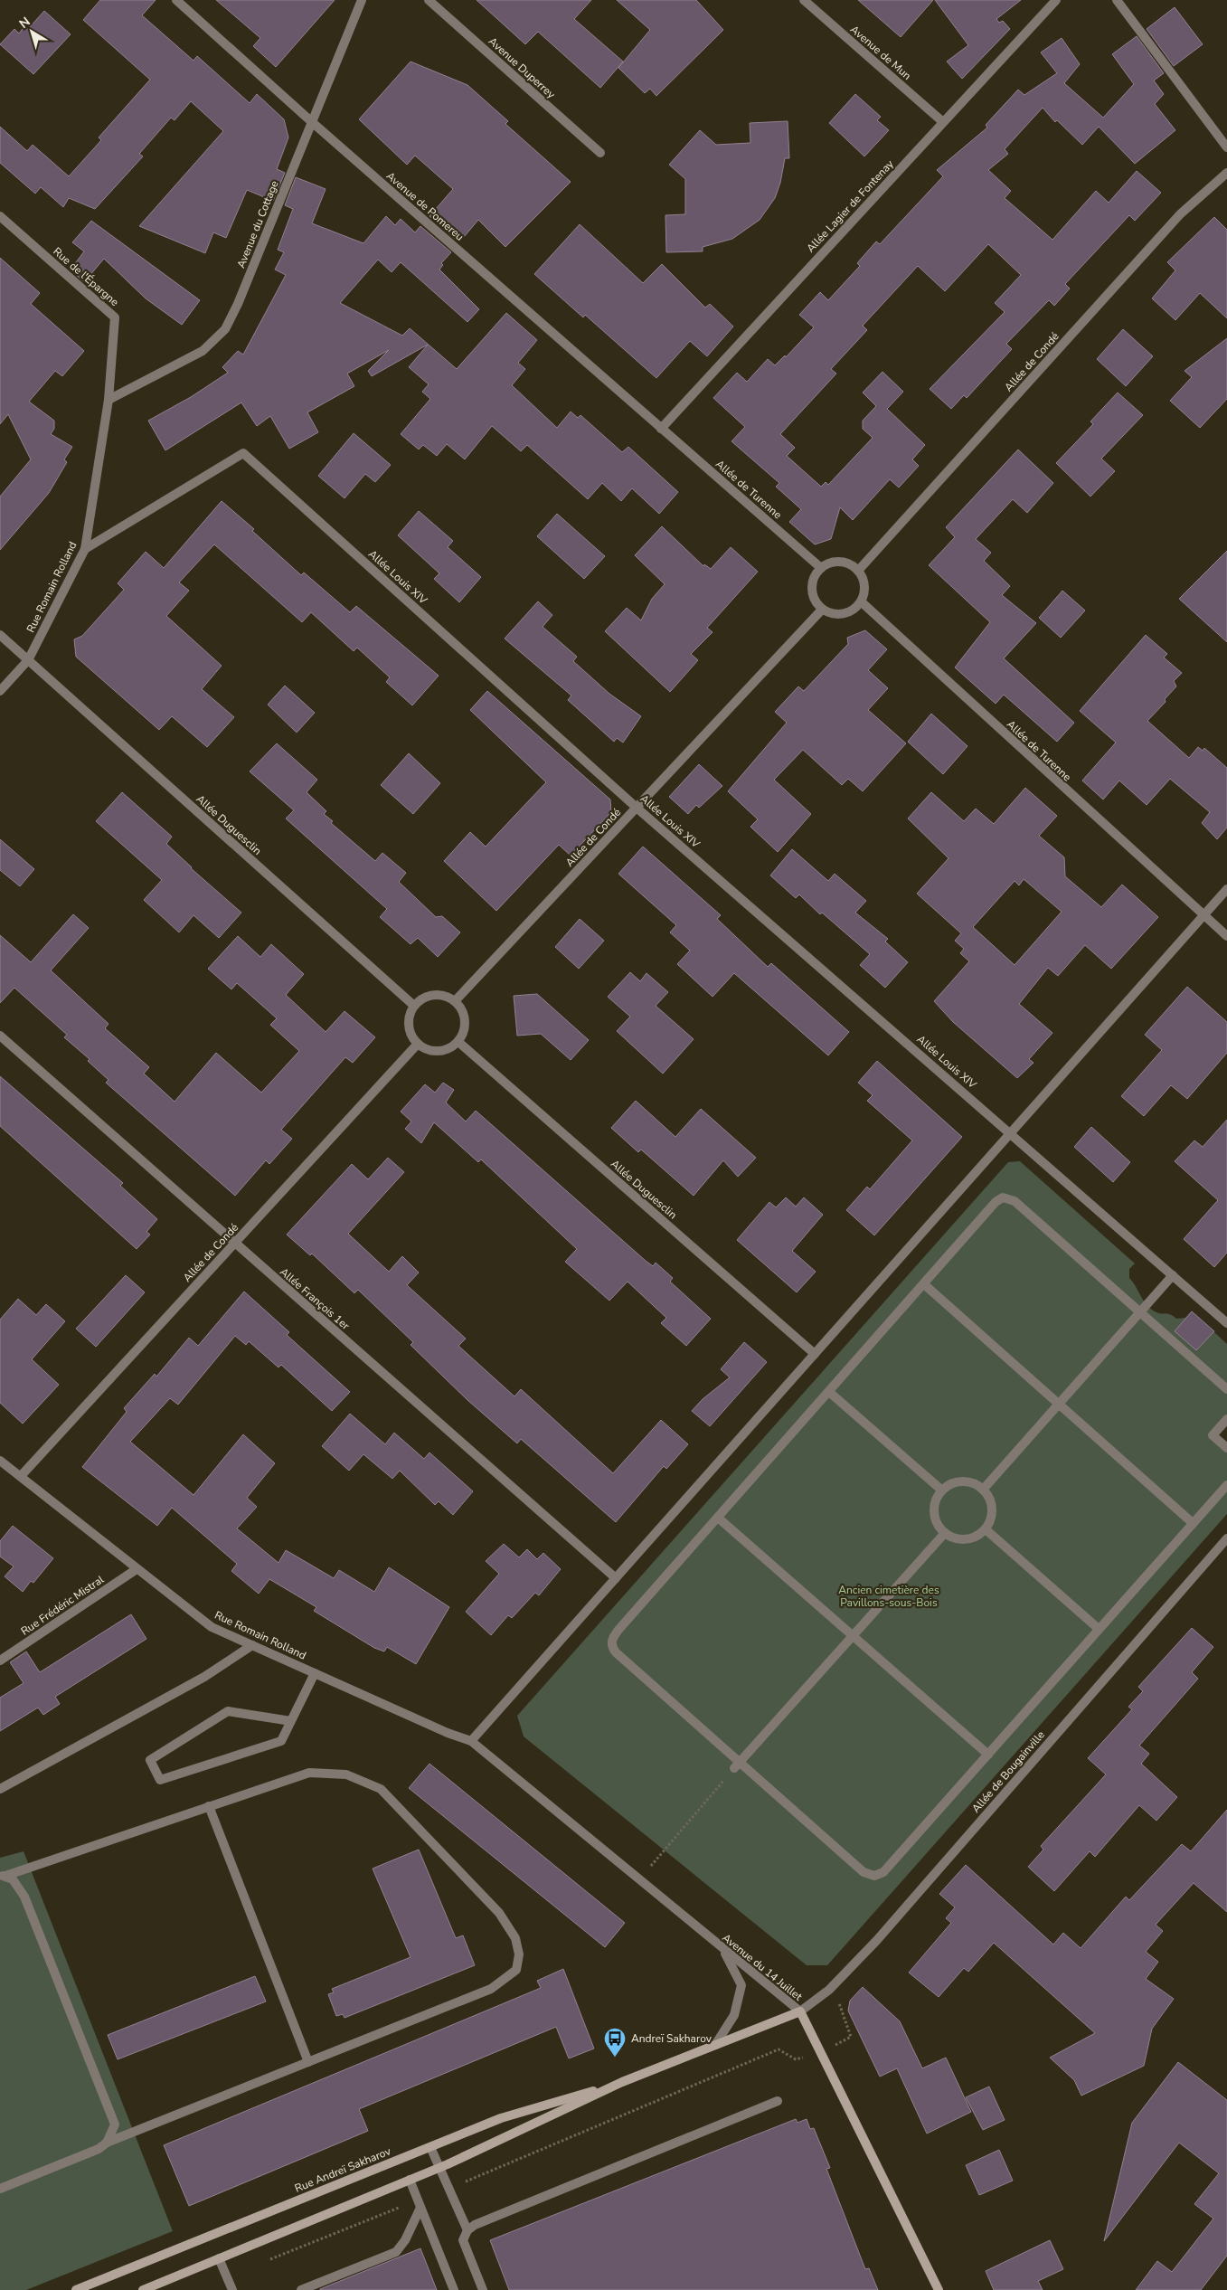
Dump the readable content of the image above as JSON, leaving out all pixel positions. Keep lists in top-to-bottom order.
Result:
{
  "streets": {
    "street": [
      "Avenue de Mun",
      "Avenue Duperrey",
      "Avenue de Pomereu",
      "Allée Lagier de Fontenay",
      "Avenue du Cottage",
      "Rue de l'Épargne",
      "Allée de Condé",
      "Allée de Turenne",
      "Allée Louis XIV",
      "Rue Romain Rolland",
      "Allée Duguesclin",
      "Allée François 1er",
      "Rue Frédéric Mistral",
      "Allée de Bougainville",
      "Avenue du 14 Juillet",
      "Rue Andreï Sakharov"
    ]
  },
  "crossings": [
    ["Avenue de Mun", "Allée Lagier de Fontenay"],
    ["Avenue de Pomereu", "Allée Lagier de Fontenay"],
    ["Avenue de Pomereu", "Avenue du Cottage"],
    ["Avenue de Pomereu", "Allée de Turenne"],
    ["Allée Lagier de Fontenay", "Allée de Turenne"],
    ["Avenue du Cottage", "Rue de l'Épargne"],
    ["Avenue du Cottage", "Rue Romain Rolland"],
    ["Rue de l'Épargne", "Rue Romain Rolland"],
    ["Allée de Condé", "Allée de Turenne"],
    ["Allée de Condé", "Allée Louis XIV"],
    ["Allée de Condé", "Rue Romain Rolland"],
    ["Allée de Condé", "Allée Duguesclin"],
    ["Allée de Condé", "Allée François 1er"],
    ["Allée Louis XIV", "Rue Romain Rolland"],
    ["Rue Romain Rolland", "Allée Duguesclin"],
    ["Rue Romain Rolland", "Rue Frédéric Mistral"],
    ["Rue Romain Rolland", "Avenue du 14 Juillet"],
    ["Allée de Bougainville", "Avenue du 14 Juillet"],
    ["Allée de Bougainville", "Rue Andreï Sakharov"],
    ["Avenue du 14 Juillet", "Rue Andreï Sakharov"]
  ],
  "parks": ["Ancien cimetière des Pavillons-sous-Bois"],
  "places": {
    "bus stop": ["Andreï Sakharov"]
  },
  "north": "top left"
}
